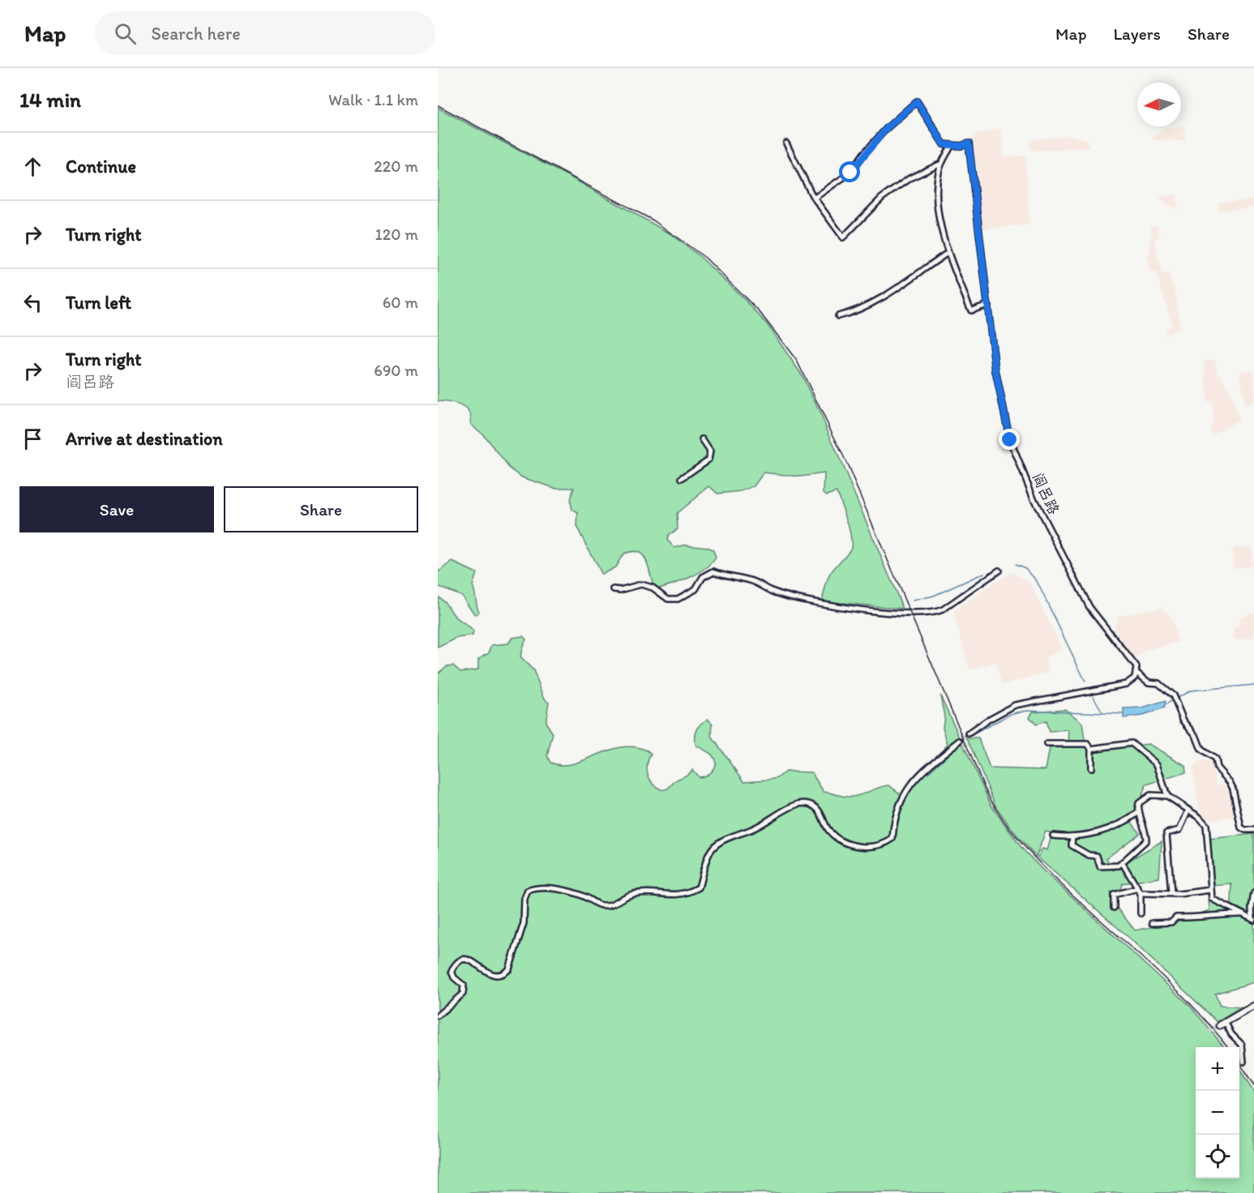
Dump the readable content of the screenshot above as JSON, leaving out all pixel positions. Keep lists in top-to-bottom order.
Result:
{
  "streets": {
    "street": ["阎吕路"]
  },
  "north": "left",
  "page": {
    "header": "Map",
    "search": "Search here",
    "nav": ["Map", "Layers", "Share"],
    "heading": ["14 min", "Walk · 1.1 km"],
    "list": [
      ["Continue", "220 m"],
      ["Turn right", "120 m"],
      ["Turn left", "60 m"],
      ["Turn right", "阎吕路", "690 m"],
      "Arrive at destination"
    ],
    "buttons": ["Save", "Share"],
    "map_buttons": ["+", "−"]
  }
}
